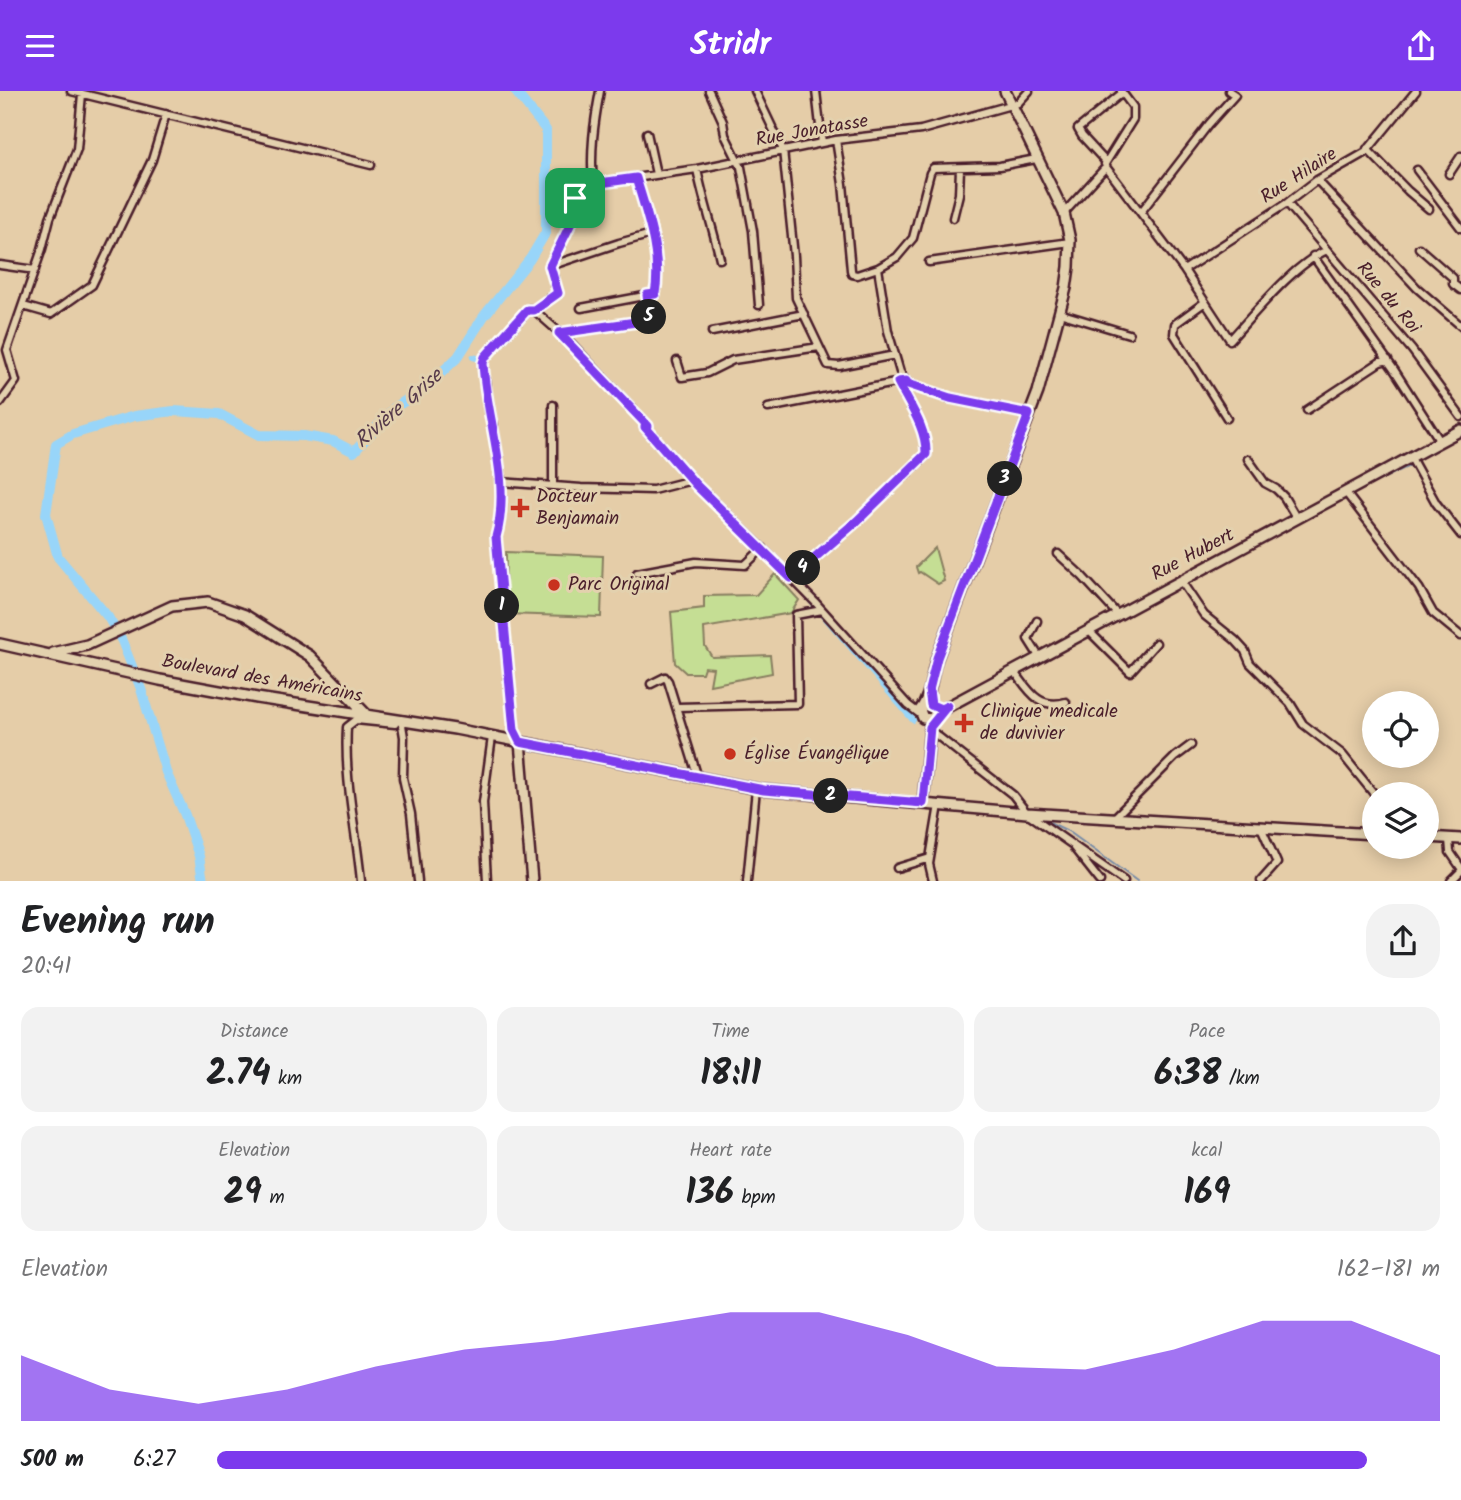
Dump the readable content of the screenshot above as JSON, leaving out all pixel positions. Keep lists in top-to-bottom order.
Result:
{
  "streets": {
    "main road": ["Rue Hubert", "Boulevard des Américains"],
    "street": ["Rue Jonatasse", "Rue Hilaire", "Rue du Roi"]
  },
  "crossings": [
    ["Rue Hilaire", "Rue du Roi"]
  ],
  "water": ["Rivière Grise"],
  "places": {
    "health": ["Docteur Benjamain", "Clinique medicale de duvivier"],
    "other": ["Parc Original", "Église Évangélique"]
  },
  "page": {
    "header": "Stridr",
    "pins": [
      "5",
      "3",
      "4",
      "1",
      "2"
    ],
    "heading": ["Evening run", "20:41"],
    "stats": [
      ["Distance", "2.74 km"],
      ["Time", "18:11"],
      ["Pace", "6:38 /km"],
      ["Elevation", "29 m"],
      ["Heart rate", "136 bpm"],
      ["kcal", "169"]
    ],
    "chart": ["Elevation", "162–181 m"],
    "list": [
      {
        "name": "500 m",
        "note": "6:27"
      }
    ]
  }
}
